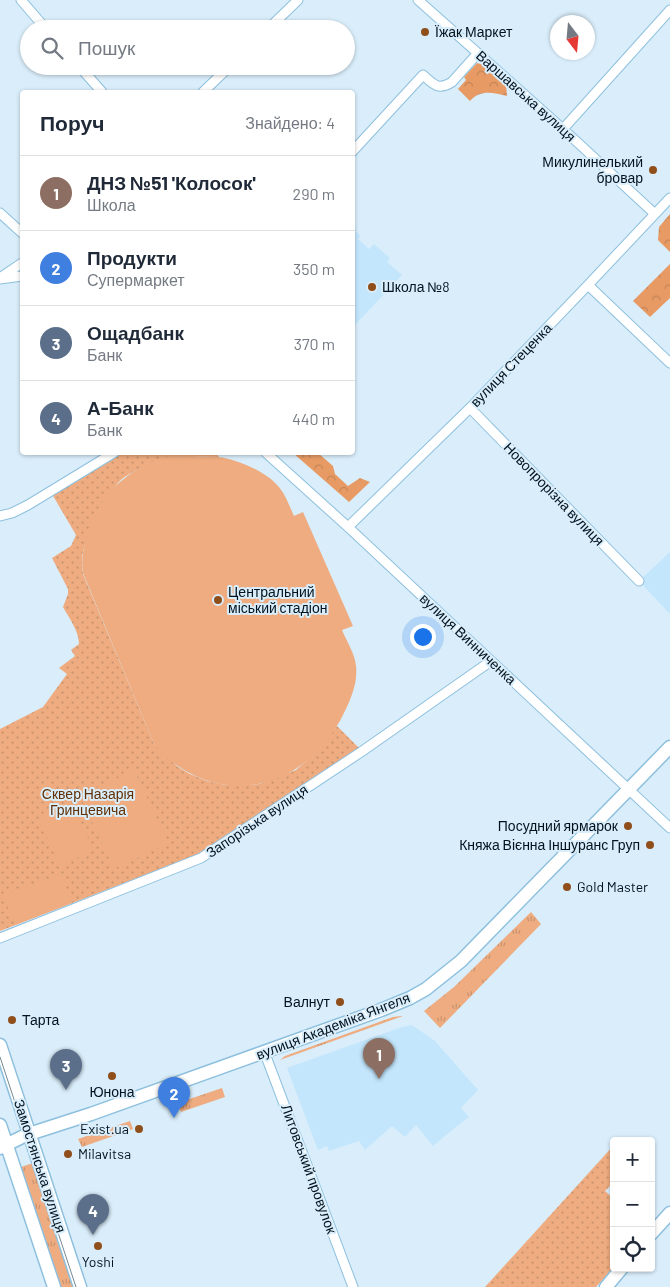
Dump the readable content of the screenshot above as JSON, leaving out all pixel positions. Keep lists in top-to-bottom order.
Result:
{
  "streets": {
    "main road": ["вулиця Академіка Янгеля", "Замостянська вулиця"],
    "street": [
      "Варшавська вулиця",
      "вулиця Стеценка",
      "Новопрорізна вулиця",
      "вулиця Винниченка",
      "Запорізька вулиця",
      "Литовський провулок"
    ]
  },
  "crossings": [
    ["Варшавська вулиця", "вулиця Стеценка"],
    ["вулиця Стеценка", "Новопрорізна вулиця"],
    ["вулиця Стеценка", "вулиця Винниченка"],
    ["вулиця Винниченка", "Запорізька вулиця"],
    ["вулиця Винниченка", "вулиця Академіка Янгеля"],
    ["вулиця Академіка Янгеля", "Замостянська вулиця"],
    ["вулиця Академіка Янгеля", "Литовський провулок"]
  ],
  "parks": ["Сквер Назарія Гринцевича"],
  "places": [
    "Їжак Маркет",
    "Микулинелький бровар",
    "Школа №8",
    "Центральний міський стадіон",
    "Посудний ярмарок",
    "Княжа Вієнна Іншуранс Груп",
    "Gold Master",
    "Валнут",
    "Тарта",
    "Юнона",
    "Exist.ua",
    "Milavitsa",
    "Yoshi"
  ],
  "north": "bottom",
  "page": {
    "search": "Пошук",
    "heading": ["Поруч", "Знайдено: 4"],
    "list": [
      {
        "mark": "1",
        "name": "ДНЗ №51 'Колосок'",
        "note": "Школа",
        "value": "290 m"
      },
      {
        "mark": "2",
        "name": "Продукти",
        "note": "Супермаркет",
        "value": "350 m"
      },
      {
        "mark": "3",
        "name": "Ощадбанк",
        "note": "Банк",
        "value": "370 m"
      },
      {
        "mark": "4",
        "name": "А-Банк",
        "note": "Банк",
        "value": "440 m"
      }
    ],
    "pins": [
      "1",
      "3",
      "2",
      "4"
    ],
    "map_buttons": ["+", "−"]
  }
}
